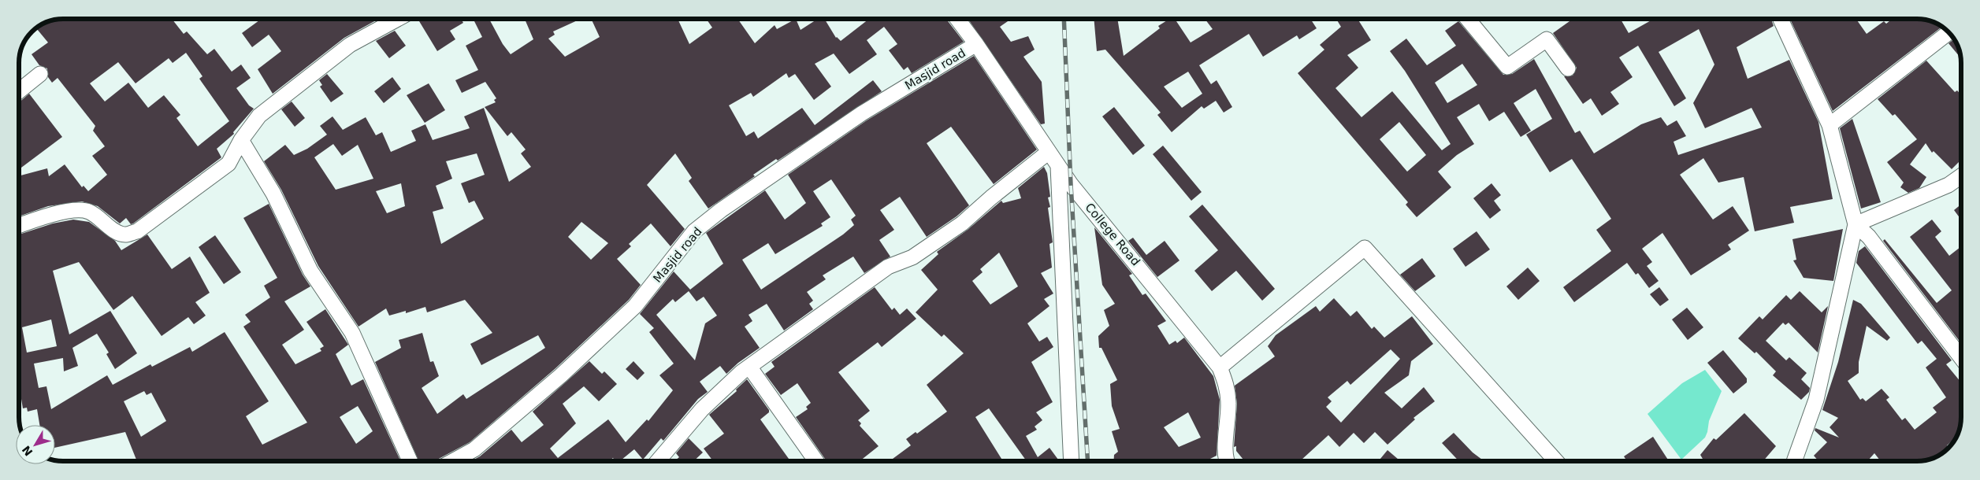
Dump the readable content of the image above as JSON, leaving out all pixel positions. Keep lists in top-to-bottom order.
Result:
{
  "streets": {
    "street": ["Masjid road", "College Road"]
  },
  "crossings": [
    ["Masjid road", "College Road"]
  ],
  "north": "bottom left"
}
